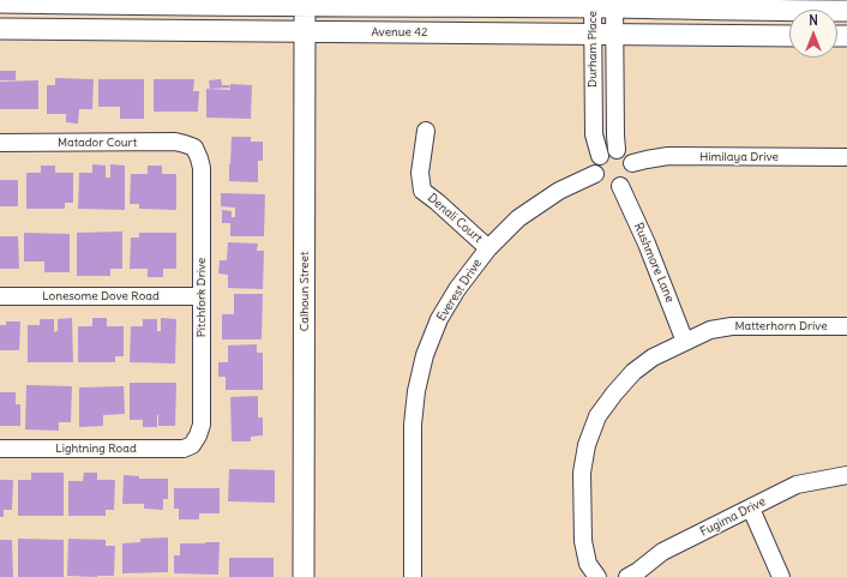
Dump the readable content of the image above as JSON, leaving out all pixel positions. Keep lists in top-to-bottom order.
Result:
{
  "streets": {
    "street": [
      "Avenue 42",
      "Durham Place",
      "Matador Court",
      "Himilaya Drive",
      "Denali Court",
      "Rushmore Lane",
      "Everest Drive",
      "Calhoun Street",
      "Lonesome Dove Road",
      "Pitchfork Drive",
      "Matterhorn Drive",
      "Lightning Road",
      "Fugima Drive"
    ]
  },
  "crossings": [
    ["Avenue 42", "Durham Place"],
    ["Avenue 42", "Calhoun Street"],
    ["Durham Place", "Himilaya Drive"],
    ["Durham Place", "Rushmore Lane"],
    ["Durham Place", "Everest Drive"],
    ["Matador Court", "Pitchfork Drive"],
    ["Himilaya Drive", "Rushmore Lane"],
    ["Himilaya Drive", "Everest Drive"],
    ["Denali Court", "Everest Drive"],
    ["Rushmore Lane", "Everest Drive"],
    ["Rushmore Lane", "Matterhorn Drive"],
    ["Lonesome Dove Road", "Pitchfork Drive"],
    ["Pitchfork Drive", "Lightning Road"]
  ],
  "north": "top"
}
